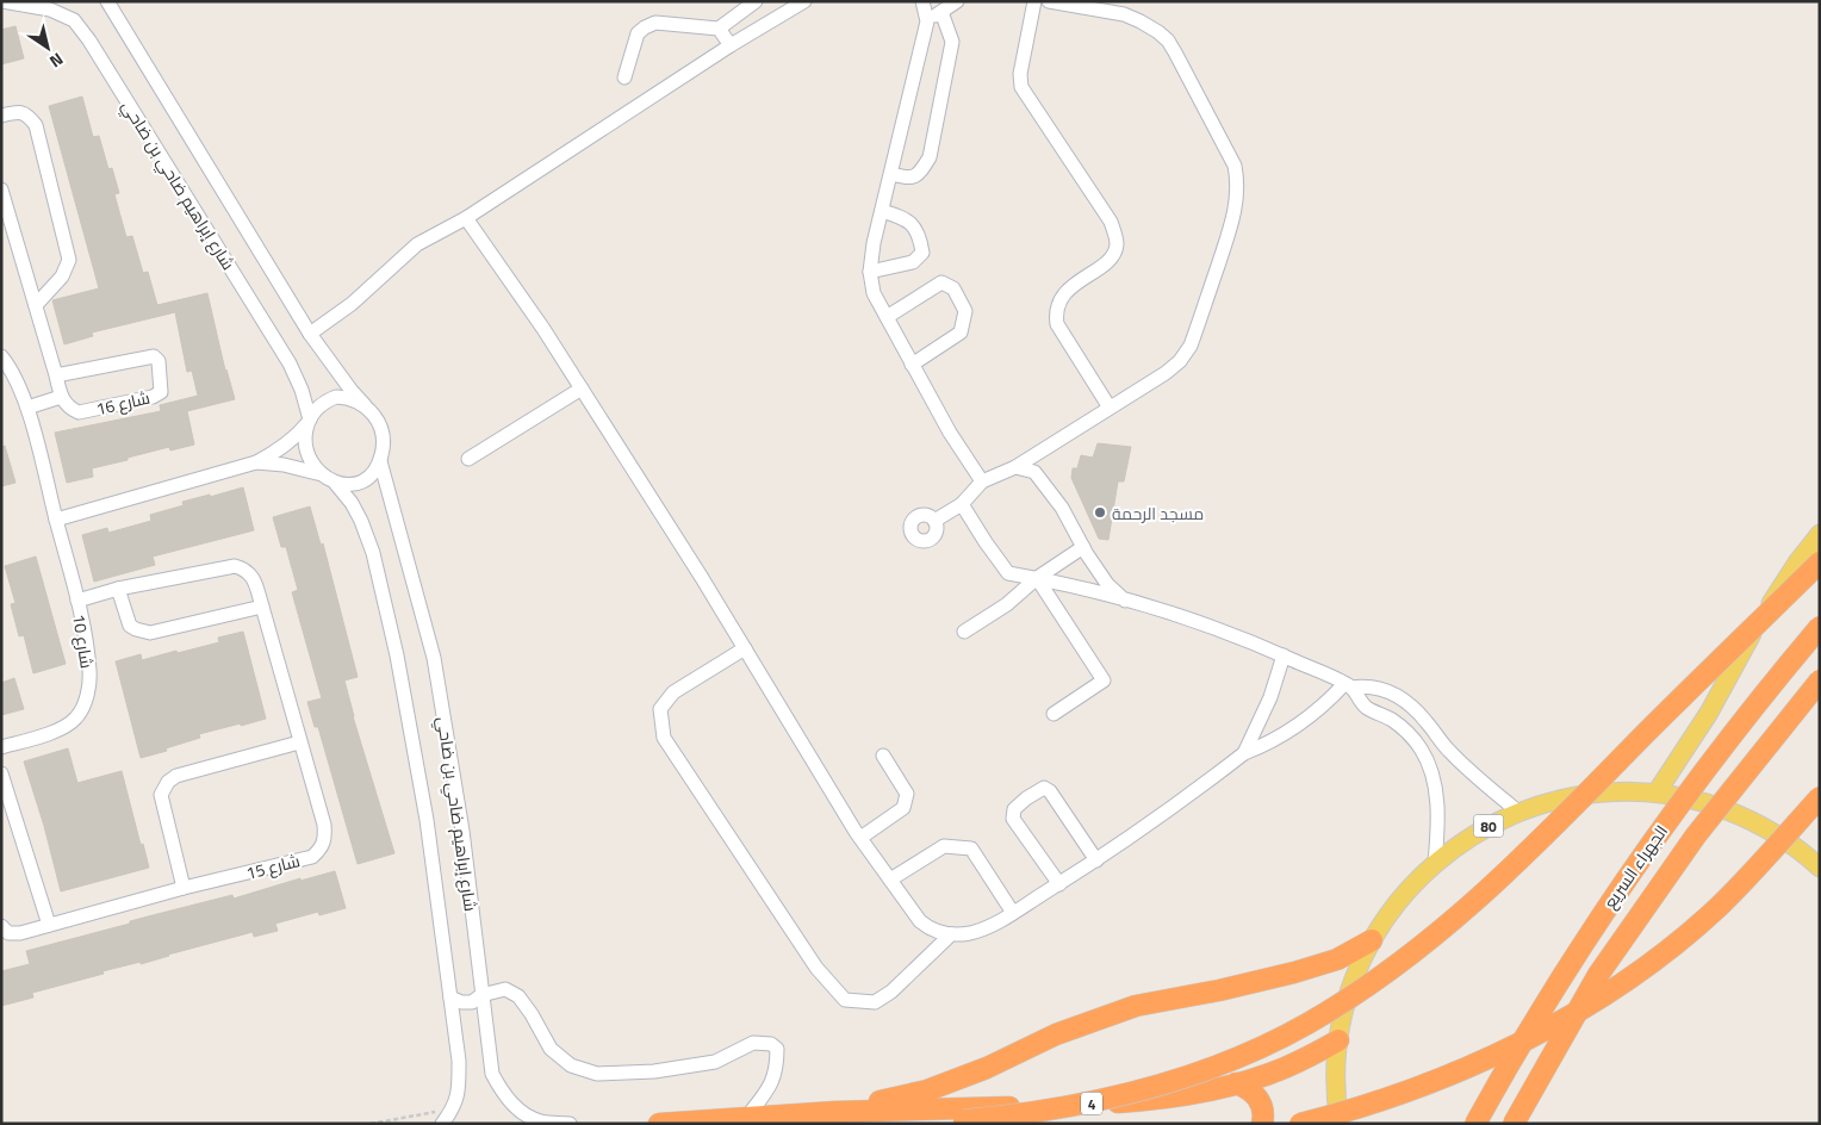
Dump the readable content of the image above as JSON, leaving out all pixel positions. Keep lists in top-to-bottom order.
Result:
{
  "streets": {
    "highway": ["الجهراء السريع", "4"],
    "main road": ["80"],
    "street": [
      "شارع إبراهيم ضاحي بن ضاحي",
      "شارع 16",
      "شارع 10",
      "شارع 15"
    ]
  },
  "crossings": [
    ["شارع 10", "شارع 15"],
    ["80", "4"]
  ],
  "places": ["مسجد الرحمة"],
  "north": "bottom right"
}
